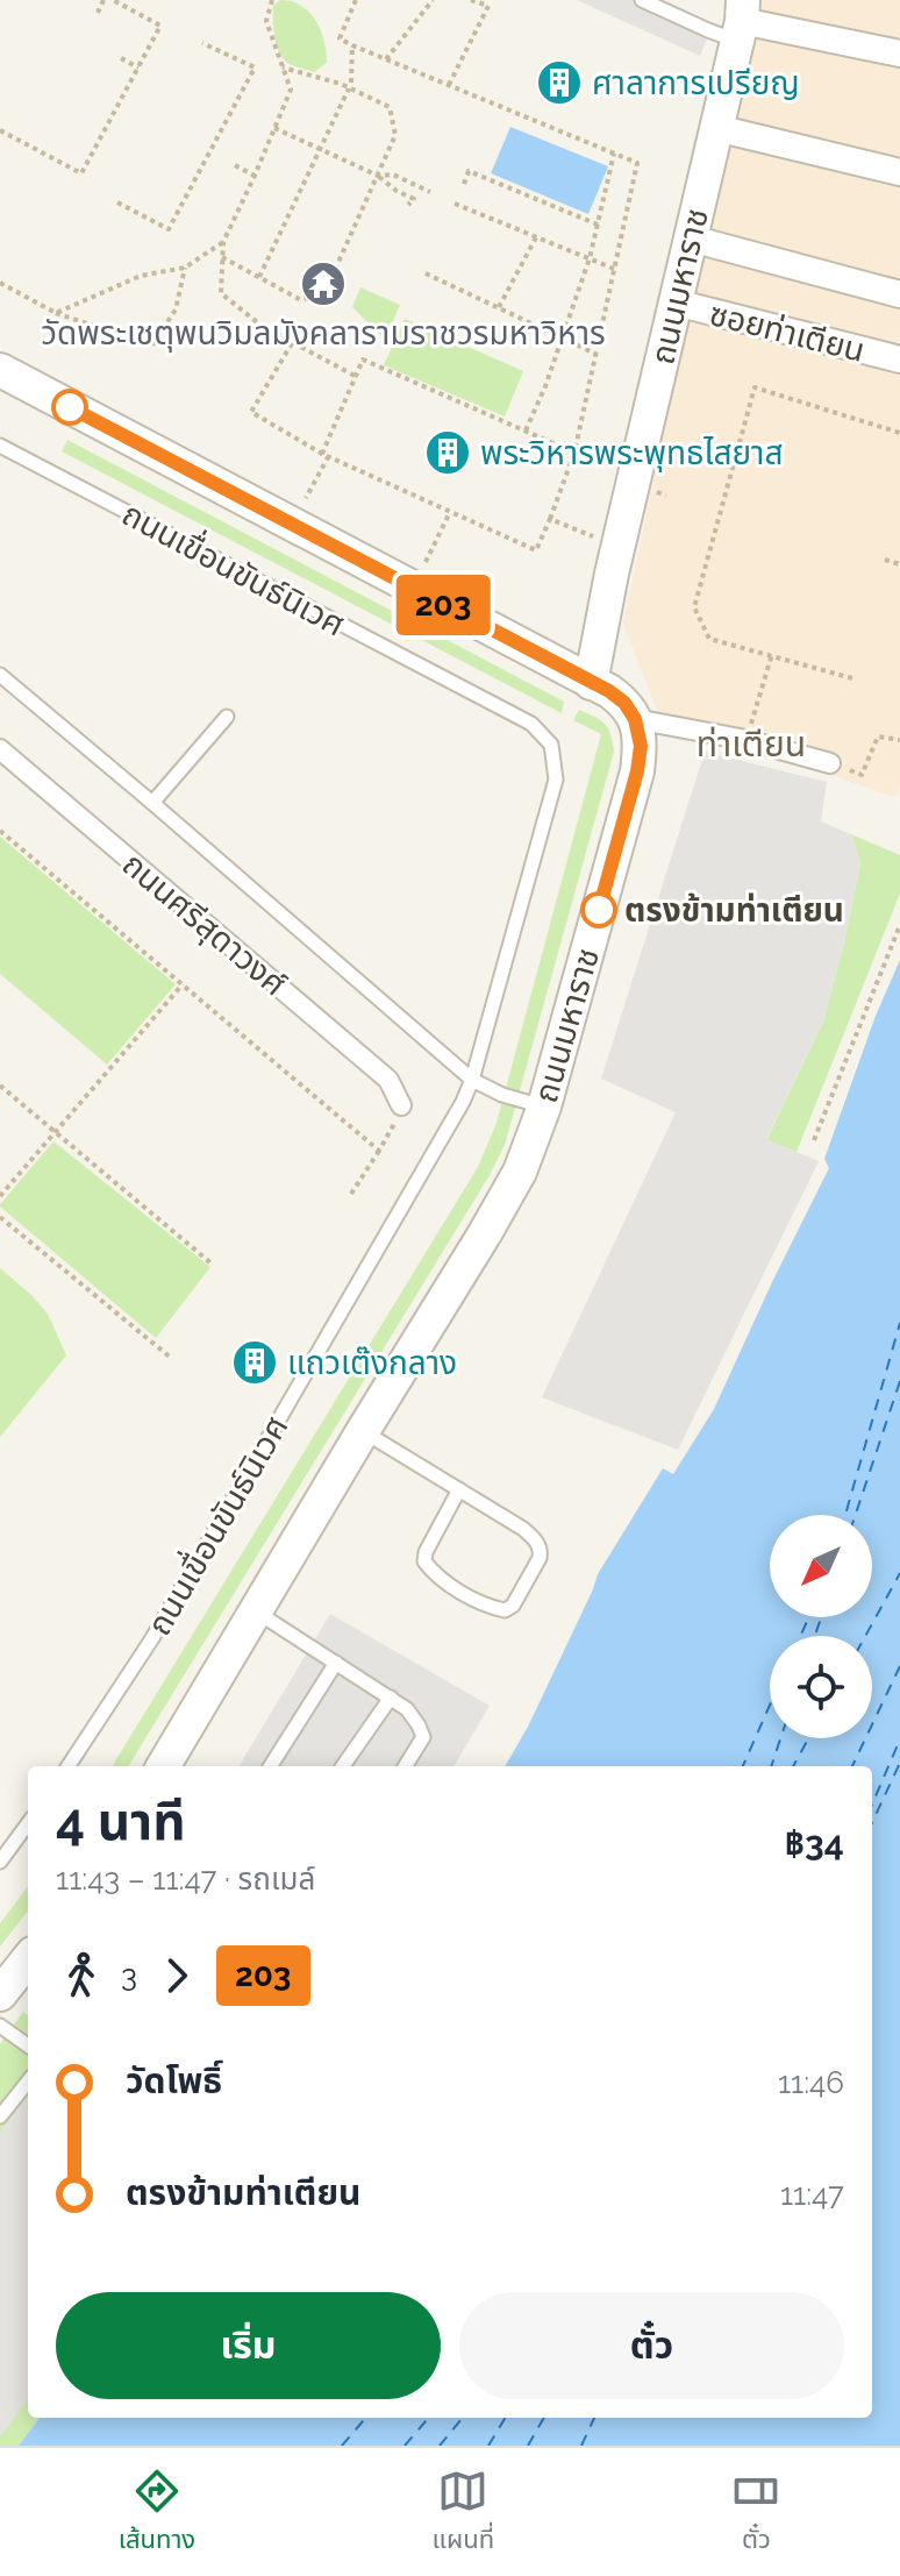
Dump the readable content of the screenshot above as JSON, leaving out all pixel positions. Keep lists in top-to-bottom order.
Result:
{
  "streets": {
    "street": ["ถนนมหาราช", "ซอยท่าเตียน", "ถนนศรีสุดาวงศ์"],
    "lane": ["ถนนเขื่อนขันธ์นิเวศ"]
  },
  "crossings": [
    ["ถนนมหาราช", "ซอยท่าเตียน"]
  ],
  "districts": ["ท่าเตียน"],
  "places": {
    "building": ["ศาลาการเปรียญ", "พระวิหารพระพุทธไสยาส", "แถวเต๊งกลาง"],
    "temple": ["วัดพระเชตุพนวิมลมังคลารามราชวรมหาวิหาร"],
    "other": ["ตรงข้ามท่าเตียน"]
  },
  "lines": ["bus line 203"],
  "north": "bottom left",
  "page": {
    "on_map": "203",
    "heading": ["4 นาที", "11:43 – 11:47 · รถเมล์", "฿34"],
    "legs": ["3", "203"],
    "list": [
      {
        "name": "วัดโพธิ์",
        "value": "11:46"
      },
      {
        "name": "ตรงข้ามท่าเตียน",
        "value": "11:47"
      }
    ],
    "buttons": ["เริ่ม", "ตั๋ว"],
    "tabs": ["เส้นทาง", "แผนที่", "ตั๋ว"]
  }
}
